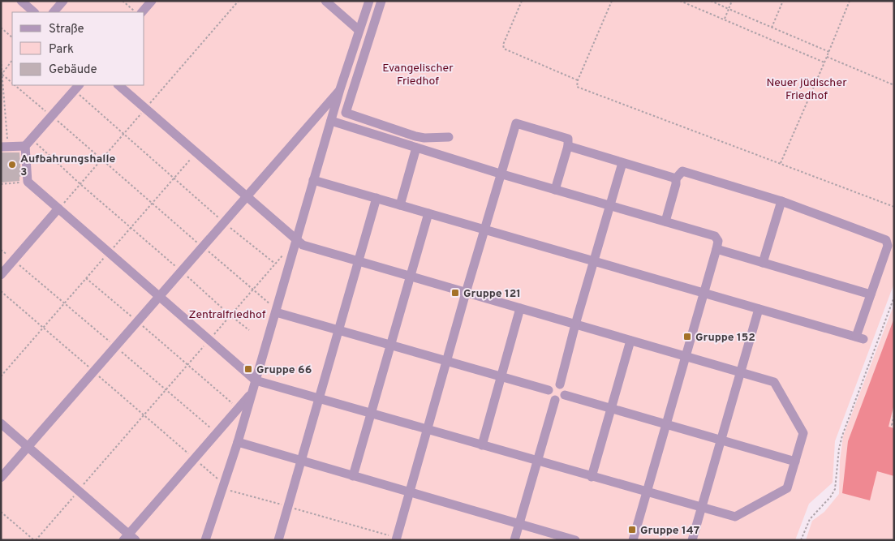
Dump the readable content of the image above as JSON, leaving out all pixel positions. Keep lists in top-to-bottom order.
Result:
{
  "parks": ["Evangelischer Friedhof", "Neuer jüdischer Friedhof", "Zentralfriedhof"],
  "places": {
    "other": ["Aufbahrungshalle 3"],
    "transit": [
      "Gruppe 121",
      "Gruppe 152",
      "Gruppe 66",
      "Gruppe 147"
    ]
  },
  "legend": ["Straße", "Park", "Gebäude"]
}
